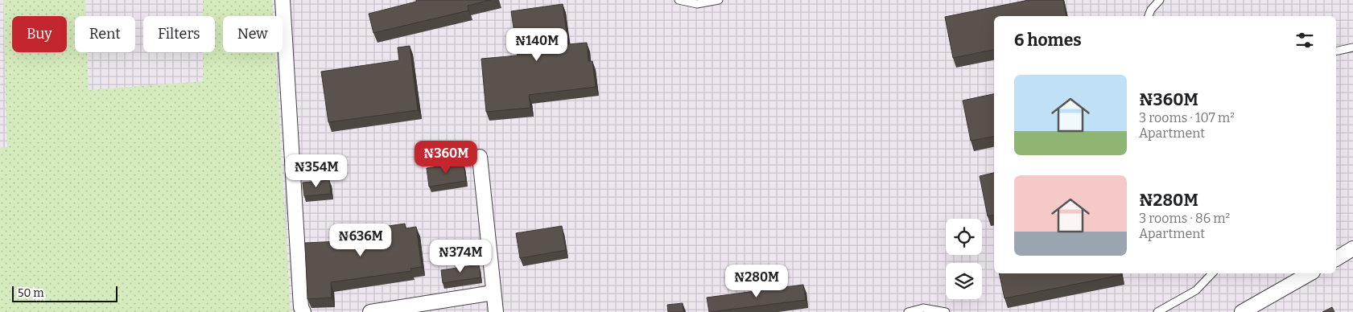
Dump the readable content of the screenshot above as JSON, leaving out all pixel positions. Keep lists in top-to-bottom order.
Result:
{
  "scale_bar": "50 m",
  "page": {
    "chip": [
      "Buy",
      "Rent",
      "Filters",
      "New"
    ],
    "heading": "6 homes",
    "price": [
      "₦140M",
      "₦360M",
      "₦354M",
      "₦636M",
      "₦374M",
      "₦280M"
    ],
    "list": [
      {
        "name": "₦360M",
        "note": "3 rooms · 107 m² · Apartment"
      },
      {
        "name": "₦280M",
        "note": "3 rooms · 86 m² · Apartment"
      }
    ],
    "scale": "50 m"
  }
}
